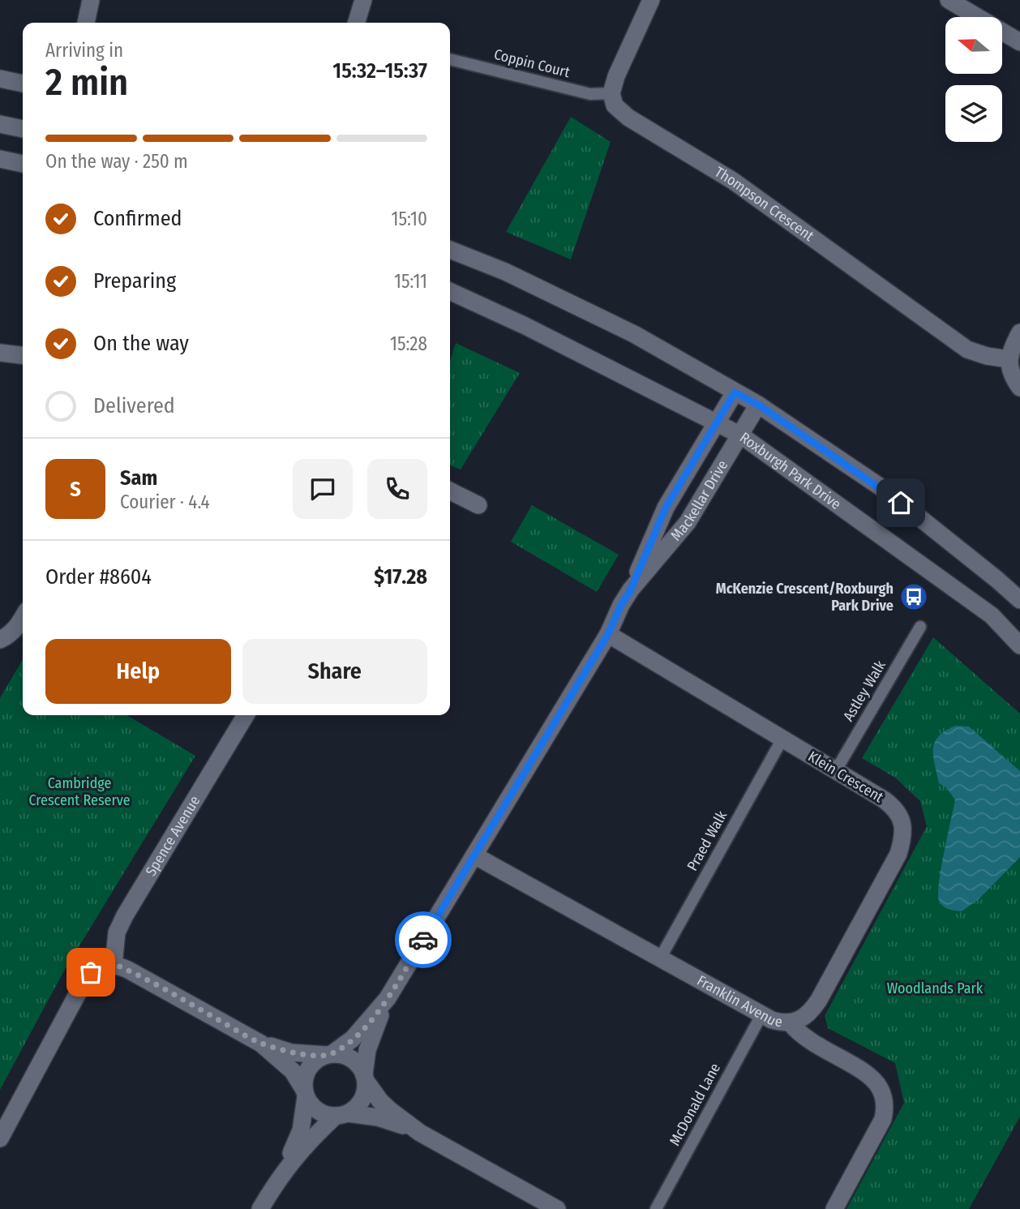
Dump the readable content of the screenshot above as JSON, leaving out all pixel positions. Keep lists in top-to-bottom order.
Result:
{
  "streets": {
    "street": [
      "Thompson Crescent",
      "Roxburgh Park Drive",
      "Mackellar Drive",
      "Klein Crescent",
      "Spence Avenue",
      "Franklin Avenue"
    ],
    "lane": [
      "Coppin Court",
      "Astley Walk",
      "Praed Walk",
      "McDonald Lane"
    ]
  },
  "crossings": [
    ["Coppin Court", "Thompson Crescent"],
    ["Roxburgh Park Drive", "Mackellar Drive"],
    ["Mackellar Drive", "Klein Crescent"],
    ["Mackellar Drive", "Franklin Avenue"],
    ["Astley Walk", "Klein Crescent"],
    ["Klein Crescent", "Praed Walk"],
    ["Klein Crescent", "Franklin Avenue"],
    ["Praed Walk", "Franklin Avenue"],
    ["Franklin Avenue", "McDonald Lane"]
  ],
  "parks": ["Cambridge Crescent Reserve", "Woodlands Park"],
  "places": {
    "bus stop": ["McKenzie Crescent/Roxburgh Park Drive"]
  },
  "north": "left",
  "page": {
    "heading": ["2 min", "Arriving in", "15:32–15:37"],
    "panel": [
      "Sam",
      "Courier · 4.4",
      "Order #8604",
      "$17.28"
    ],
    "bar": "On the way · 250 m",
    "list": [
      ["Confirmed", "15:10"],
      ["Preparing", "15:11"],
      ["On the way", "15:28"],
      "Delivered"
    ],
    "round": "S",
    "buttons": ["Help", "Share"]
  }
}
